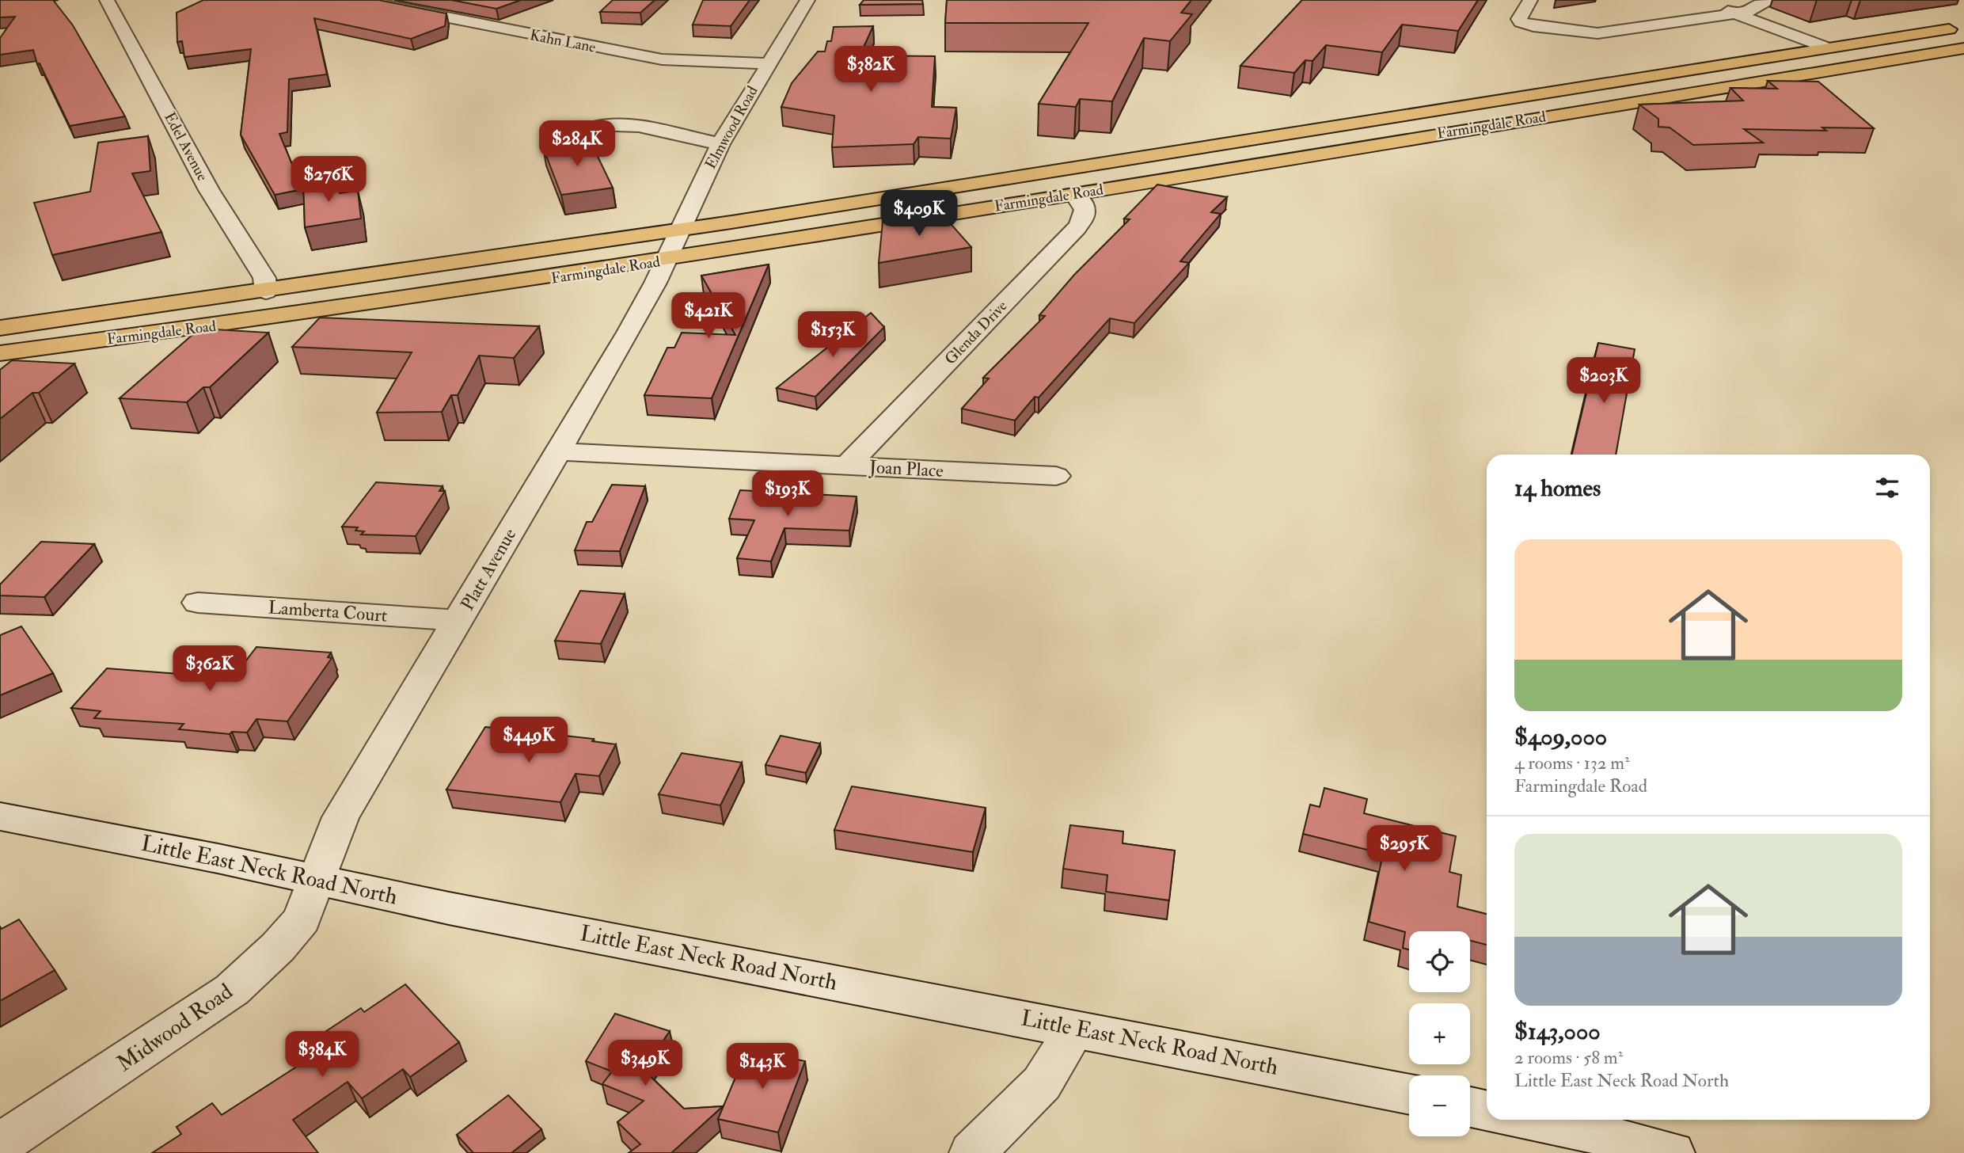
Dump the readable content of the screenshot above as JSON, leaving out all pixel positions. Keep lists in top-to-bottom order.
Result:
{
  "streets": {
    "main road": ["Farmingdale Road"],
    "street": [
      "Kahn Lane",
      "Elmwood Road",
      "Edel Avenue",
      "Glenda Drive",
      "Joan Place",
      "Platt Avenue",
      "Lamberta Court",
      "Little East Neck Road North",
      "Midwood Road"
    ]
  },
  "crossings": [
    ["Kahn Lane", "Elmwood Road"],
    ["Farmingdale Road", "Elmwood Road"],
    ["Farmingdale Road", "Edel Avenue"],
    ["Farmingdale Road", "Glenda Drive"],
    ["Farmingdale Road", "Platt Avenue"],
    ["Elmwood Road", "Platt Avenue"],
    ["Glenda Drive", "Joan Place"],
    ["Joan Place", "Platt Avenue"],
    ["Platt Avenue", "Lamberta Court"],
    ["Platt Avenue", "Little East Neck Road North"],
    ["Platt Avenue", "Midwood Road"],
    ["Little East Neck Road North", "Midwood Road"]
  ],
  "page": {
    "price": [
      "$382K",
      "$284K",
      "$276K",
      "$409K",
      "$421K",
      "$153K",
      "$203K",
      "$193K",
      "$362K",
      "$449K",
      "$295K",
      "$384K",
      "$349K",
      "$143K"
    ],
    "heading": "14 homes",
    "list": [
      {
        "name": "$409,000",
        "note": "4 rooms · 132 m² · Farmingdale Road"
      },
      {
        "name": "$143,000",
        "note": "2 rooms · 58 m² · Little East Neck Road North"
      }
    ],
    "map_buttons": ["+", "−"]
  }
}
